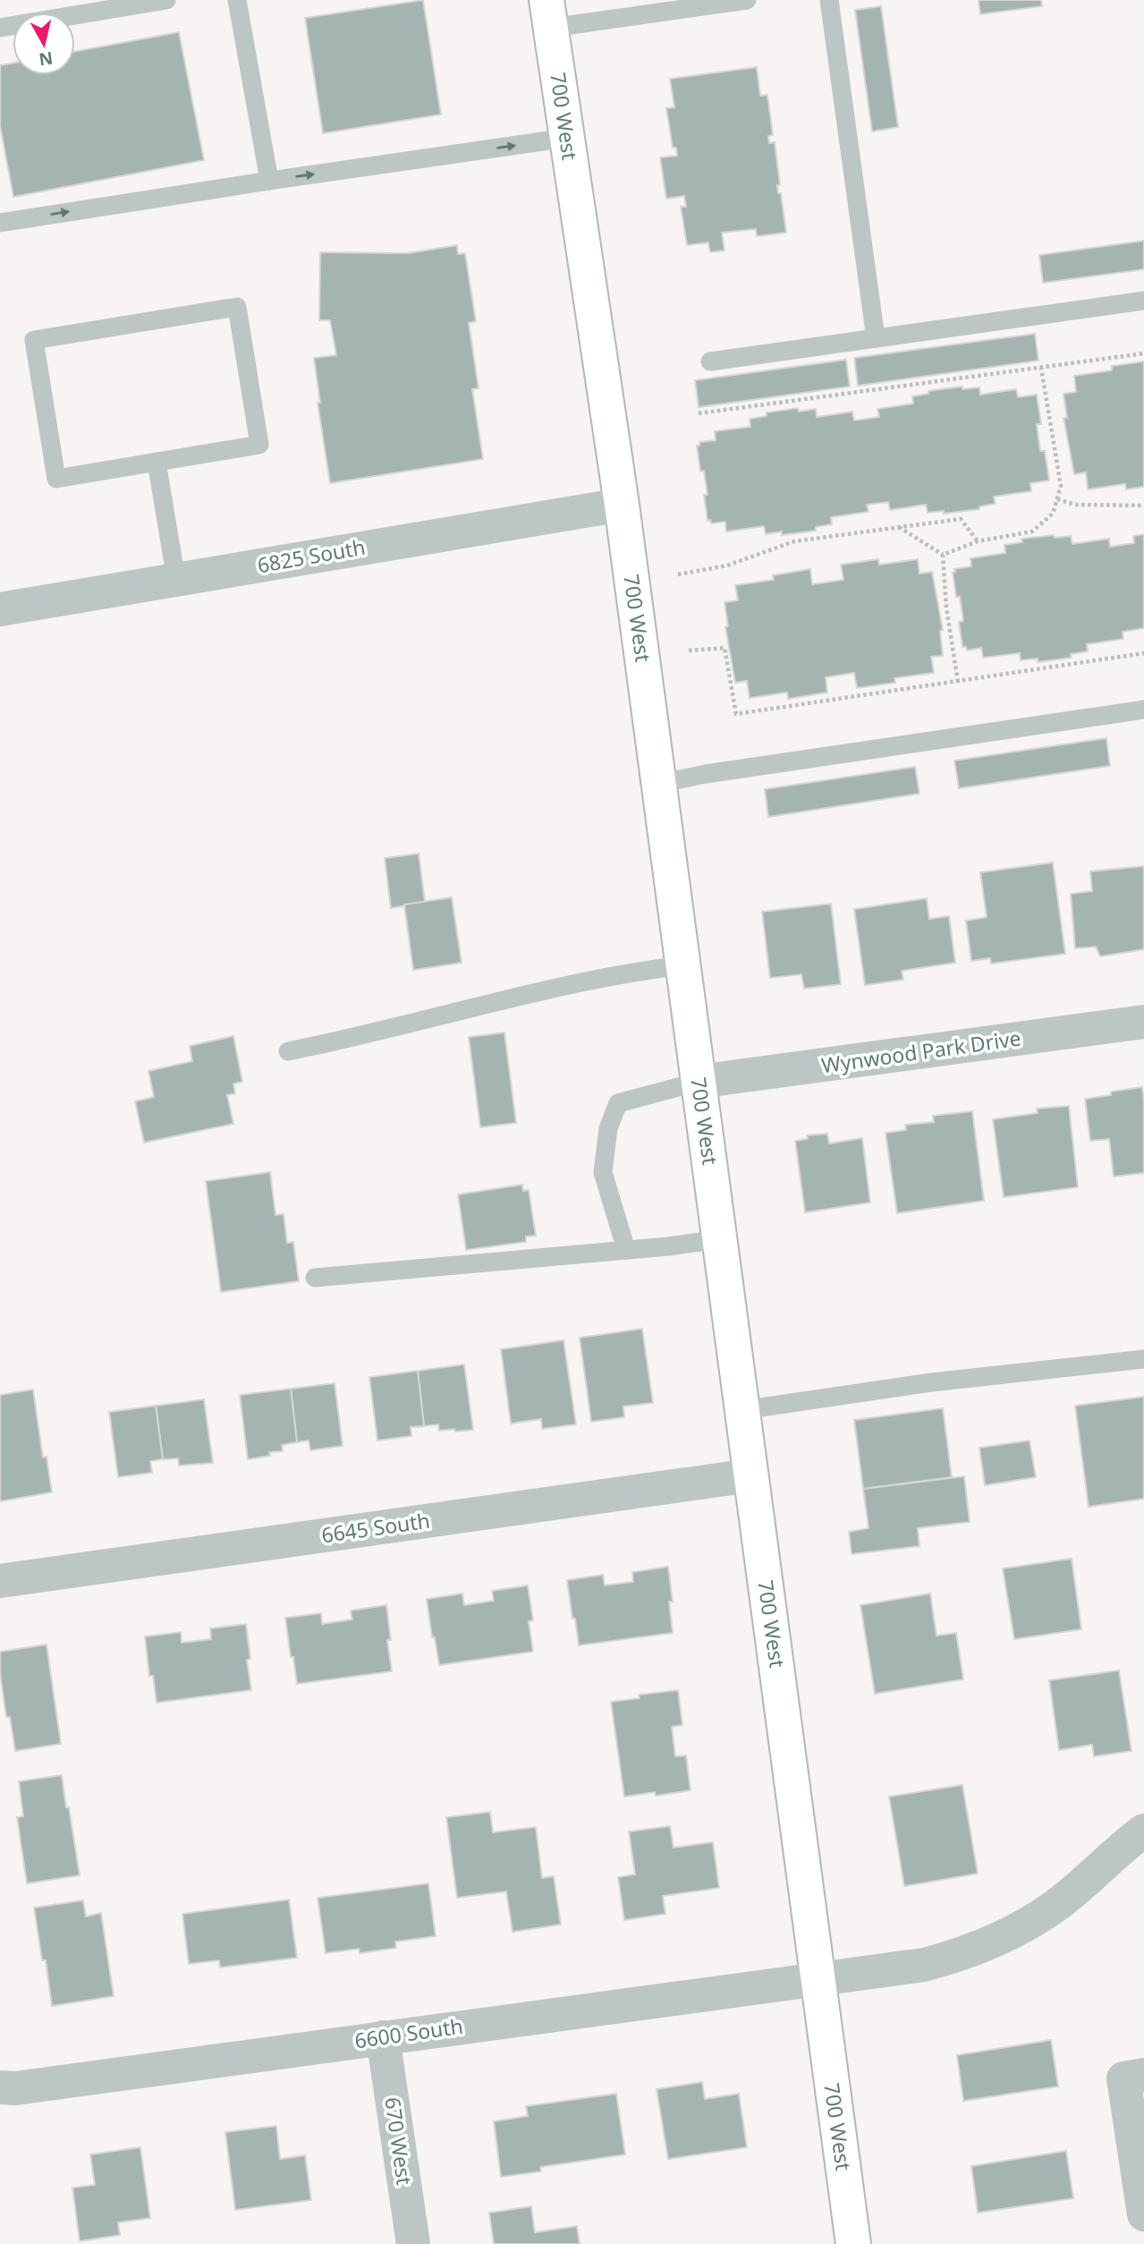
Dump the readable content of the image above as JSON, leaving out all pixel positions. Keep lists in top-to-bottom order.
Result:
{
  "streets": {
    "main road": ["700 West"],
    "street": [
      "6825 South",
      "Wynwood Park Drive",
      "6645 South",
      "6600 South",
      "670 West"
    ]
  },
  "crossings": [
    ["700 West", "6825 South"],
    ["700 West", "Wynwood Park Drive"],
    ["700 West", "6645 South"],
    ["700 West", "6600 South"],
    ["6600 South", "670 West"]
  ],
  "north": "bottom"
}
